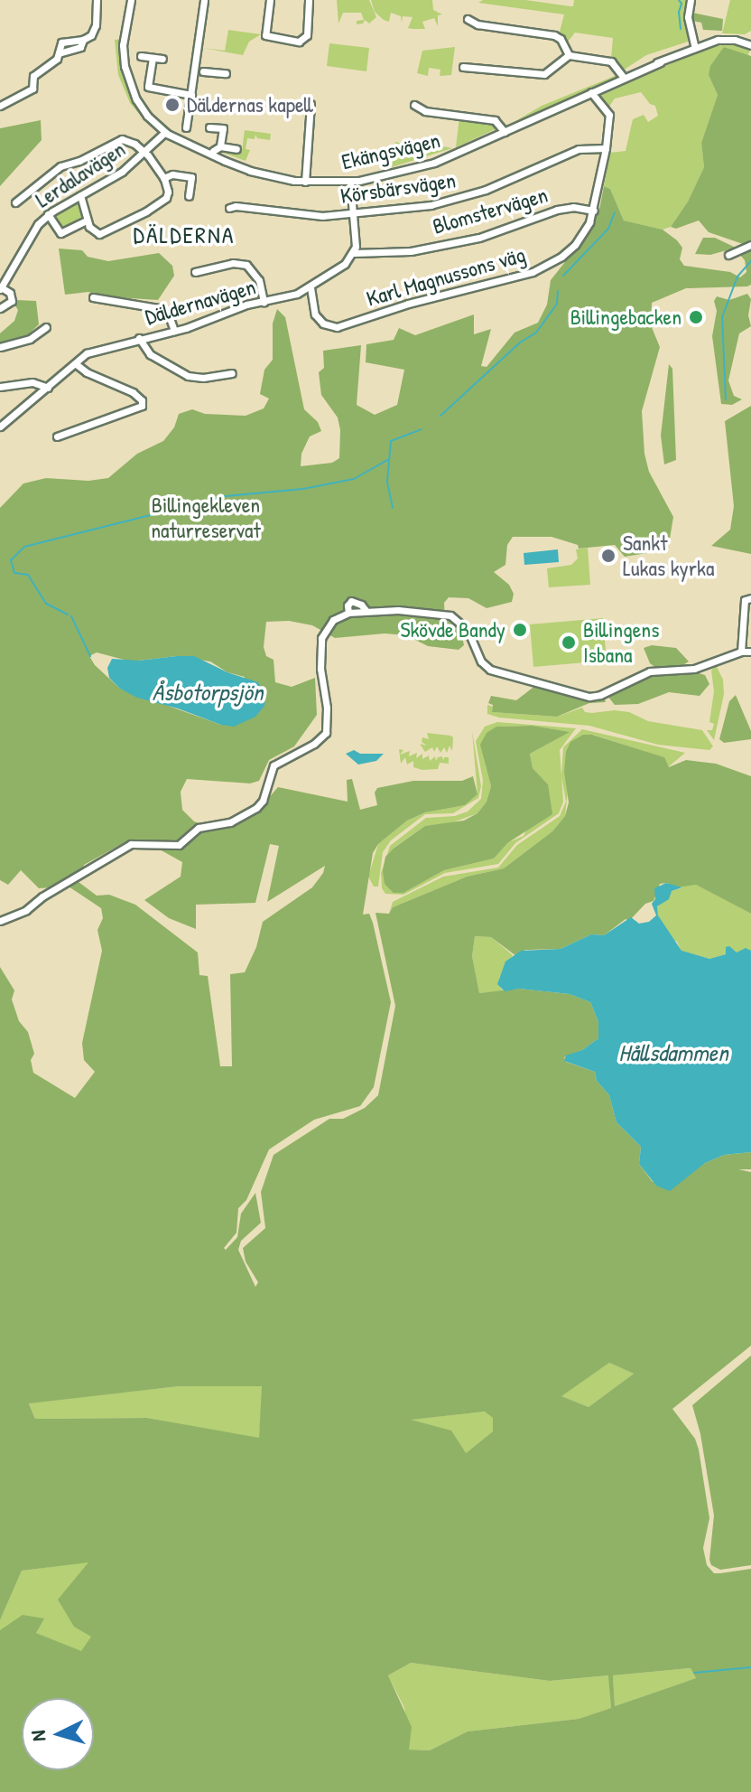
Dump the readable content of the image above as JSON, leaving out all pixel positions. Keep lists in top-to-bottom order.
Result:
{
  "streets": {
    "street": [
      "Ekängsvägen",
      "Lerdalavägen",
      "Körsbärsvägen",
      "Blomstervägen",
      "Karl Magnussons väg",
      "Däldernavägen"
    ]
  },
  "crossings": [
    ["Ekängsvägen", "Lerdalavägen"],
    ["Ekängsvägen", "Karl Magnussons väg"],
    ["Körsbärsvägen", "Karl Magnussons väg"],
    ["Blomstervägen", "Karl Magnussons väg"],
    ["Blomstervägen", "Däldernavägen"],
    ["Karl Magnussons väg", "Däldernavägen"]
  ],
  "districts": ["DÄLDERNA"],
  "water": ["Åsbotorpsjön", "Hållsdammen"],
  "parks": ["Billingekleven naturreservat"],
  "places": [
    "Däldernas kapell",
    "Billingebacken",
    "Sankt Lukas kyrka",
    "Skövde Bandy",
    "Billingens Isbana"
  ],
  "north": "left"
}
